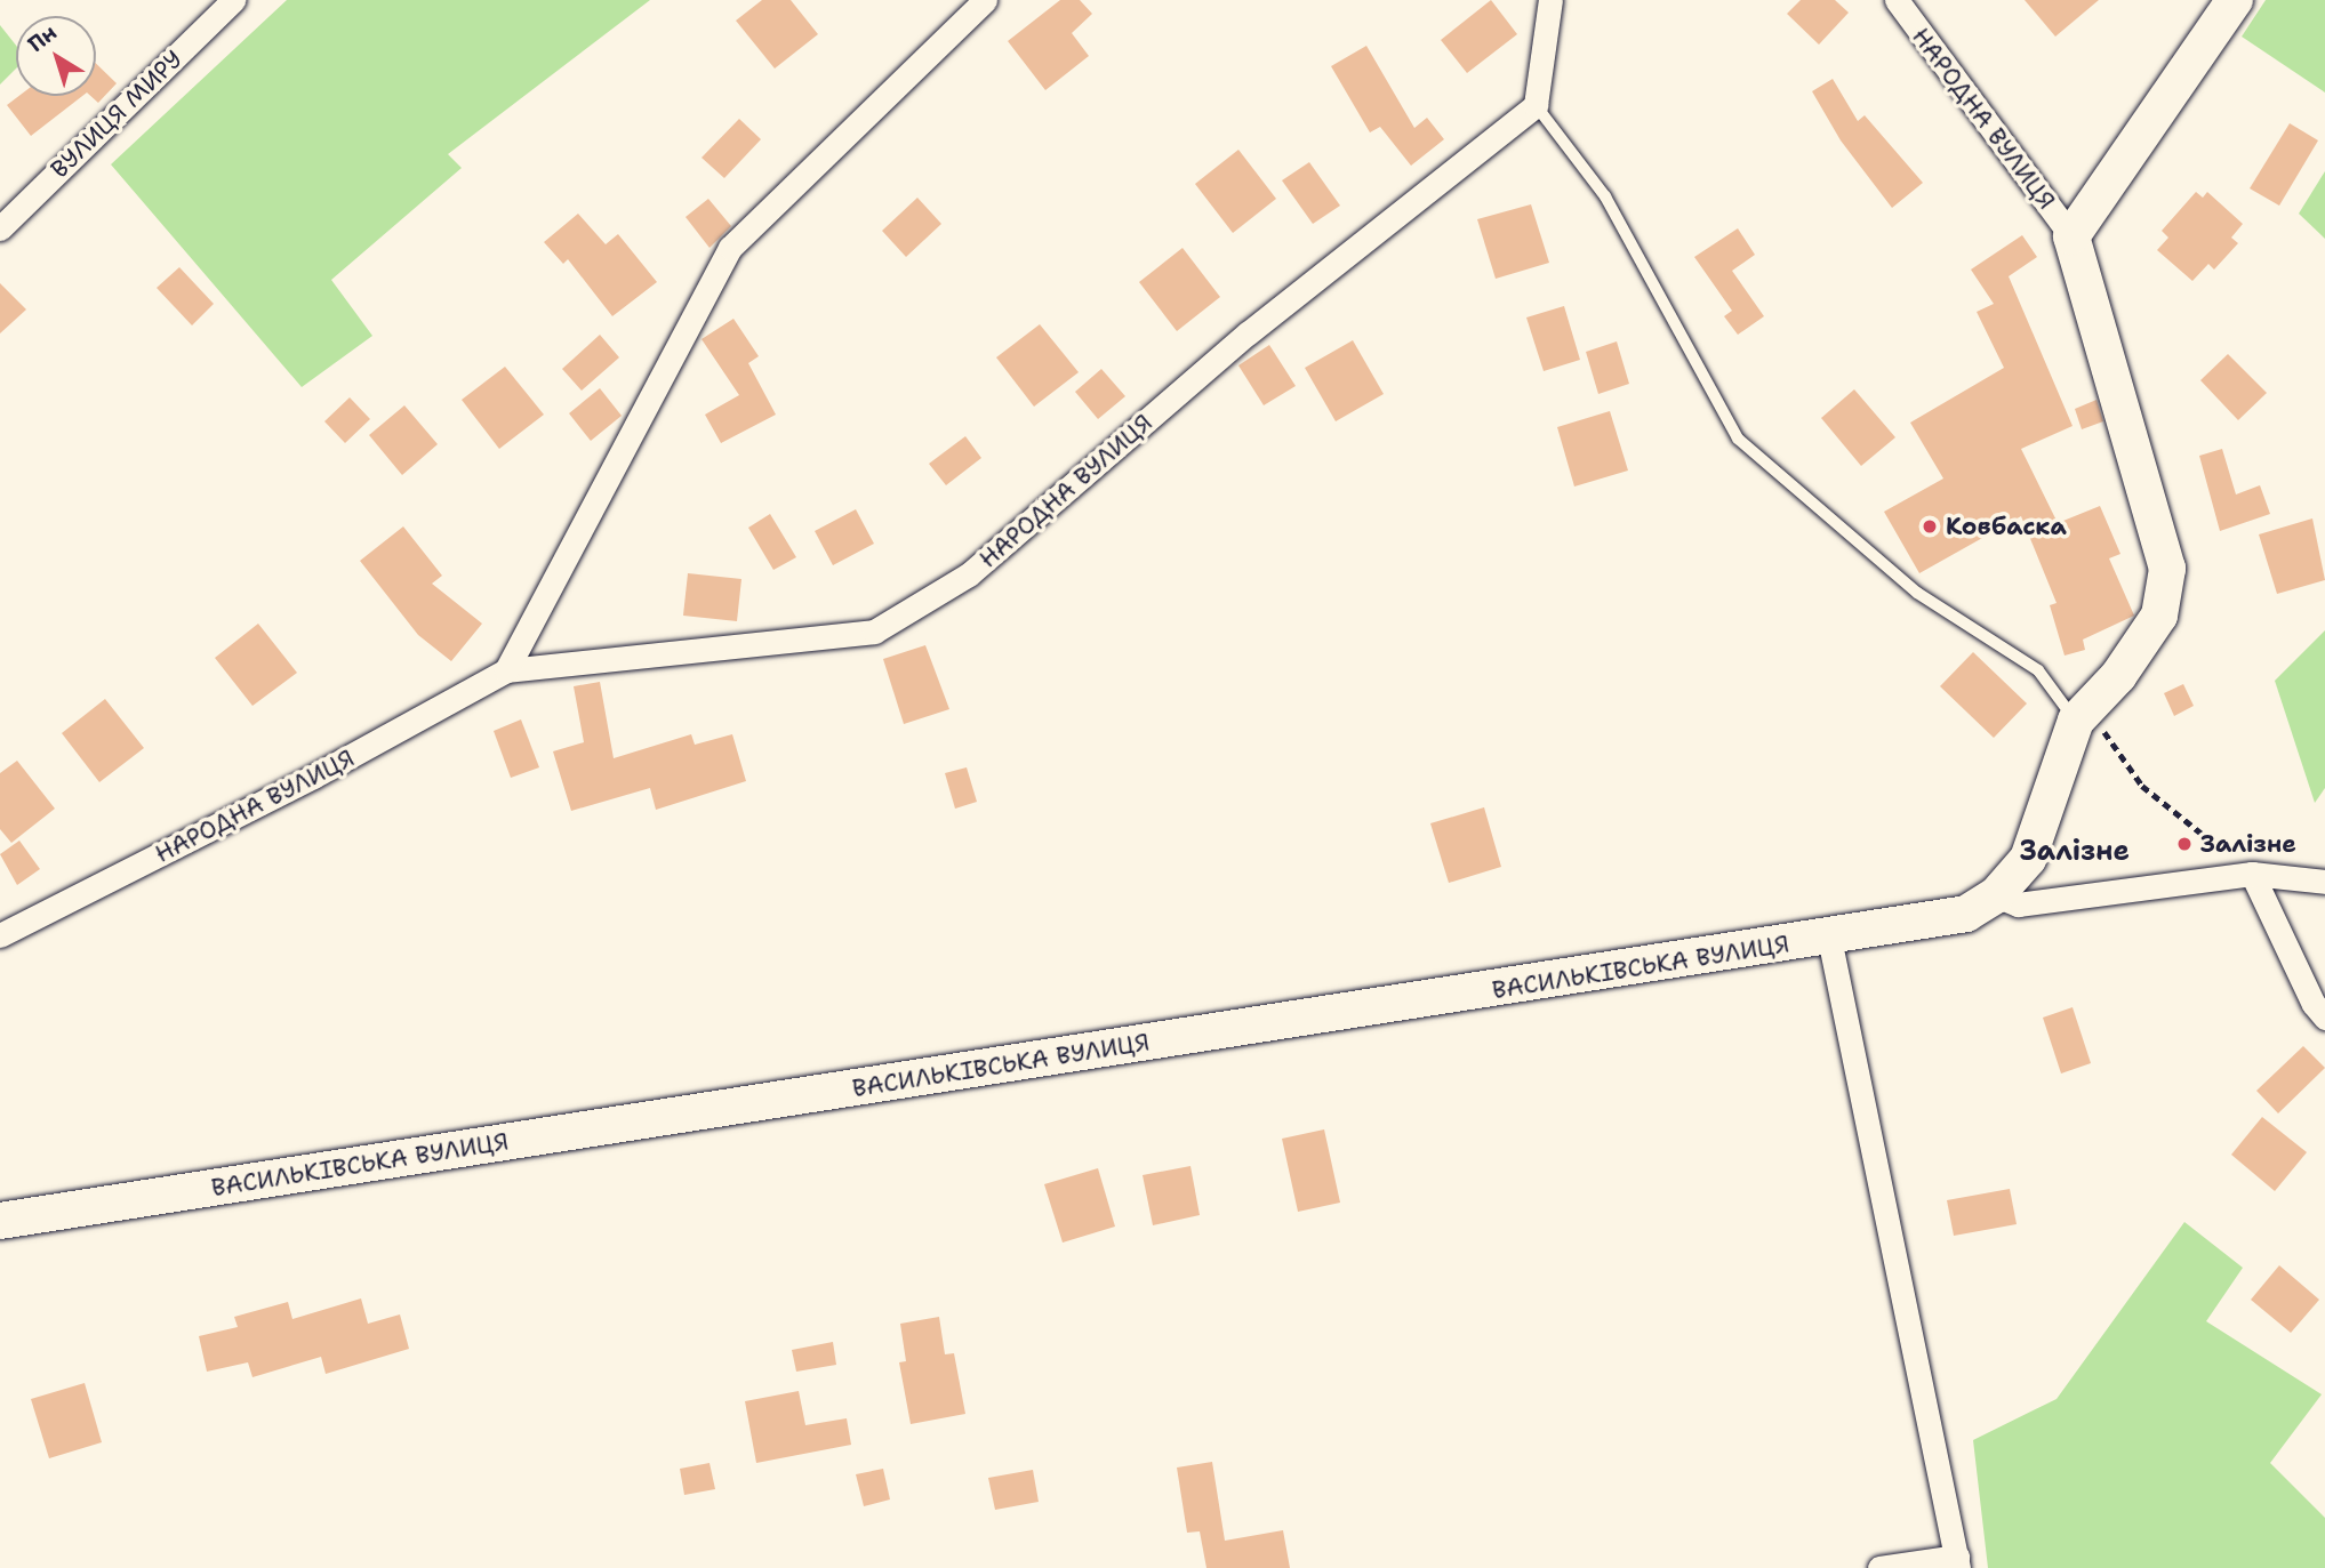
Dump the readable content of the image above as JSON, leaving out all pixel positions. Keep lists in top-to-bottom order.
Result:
{
  "streets": {
    "street": ["ВУЛИЦЯ МИРУ", "НАРОДНА ВУЛИЦЯ", "ВАСИЛЬКІВСЬКА ВУЛИЦЯ"]
  },
  "districts": ["Залізне"],
  "places": ["Ковбаска", "Залізне"],
  "north": "top left"
}
